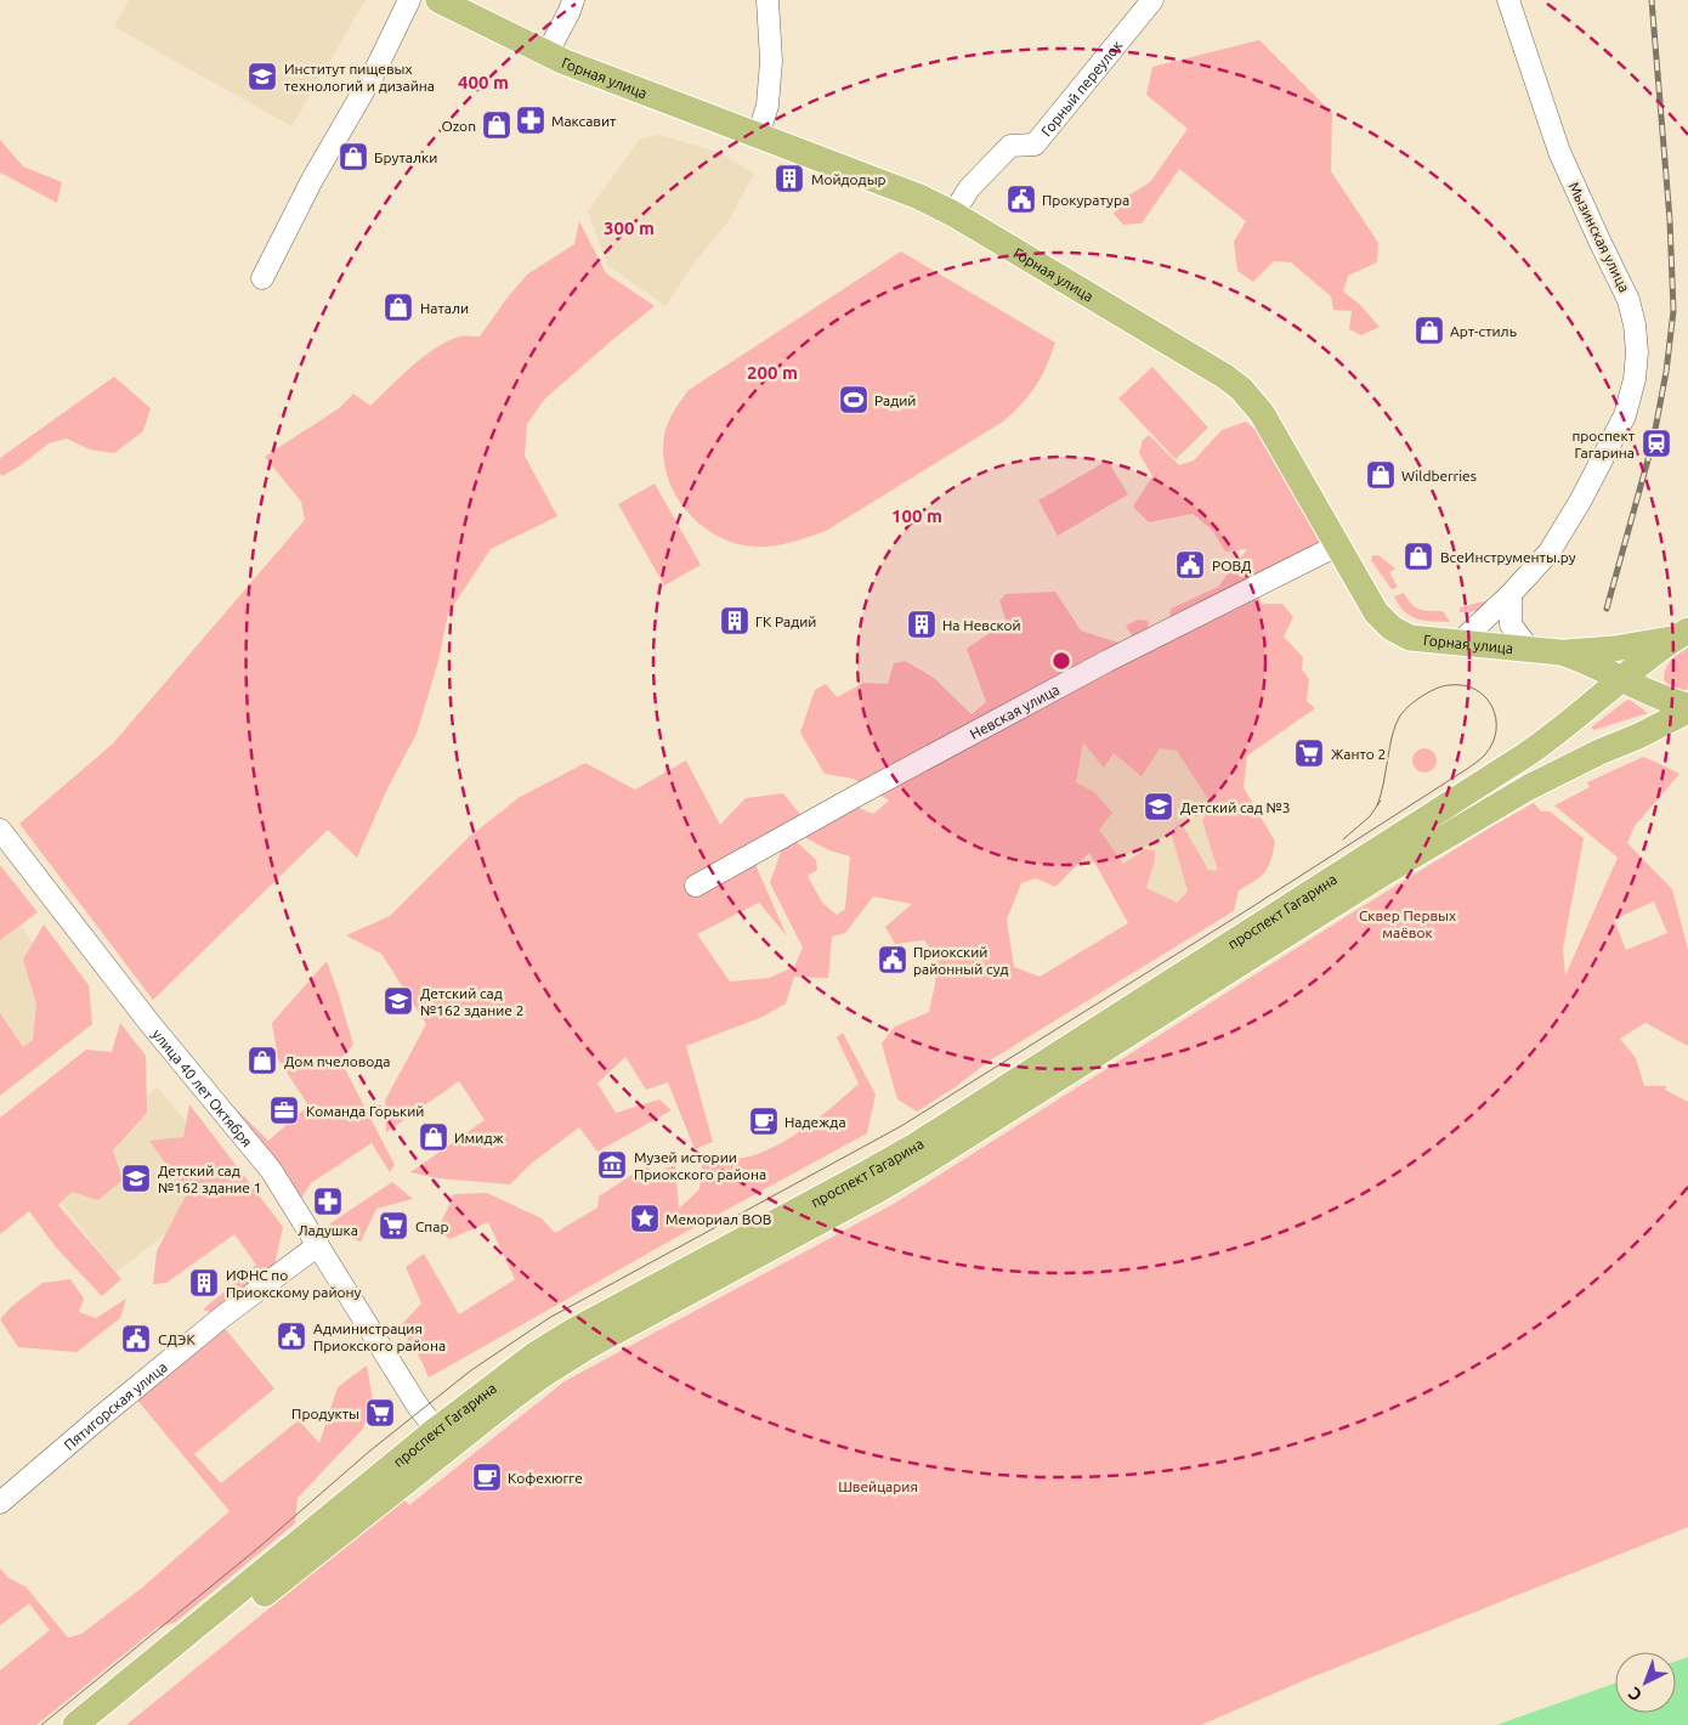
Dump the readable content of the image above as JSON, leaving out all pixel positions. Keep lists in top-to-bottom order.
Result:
{
  "streets": {
    "main road": ["Горная улица", "проспект Гагарина"],
    "street": [
      "Горный переулок",
      "Мызинская улица",
      "Невская улица",
      "улица 40 лет Октября",
      "Пятигорская улица"
    ]
  },
  "crossings": [
    ["Горная улица", "Горный переулок"],
    ["Горная улица", "Мызинская улица"],
    ["Горная улица", "Невская улица"],
    ["Горная улица", "проспект Гагарина"],
    ["проспект Гагарина", "улица 40 лет Октября"],
    ["улица 40 лет Октября", "Пятигорская улица"]
  ],
  "parks": ["Сквер Первых маёвок", "Швейцария"],
  "places": {
    "school or university": [
      "Институт пищевых технологий и дизайна",
      "Детский сад №3",
      "Детский сад №162 здание 2",
      "Детский сад №162 здание 1"
    ],
    "pharmacy": ["Максавит", "Ладушка"],
    "shop": [
      "Ozon",
      "Бруталки",
      "Натали",
      "Арт-стиль",
      "Wildberries",
      "ВсеИнструменты.ру",
      "Дом пчеловода",
      "Имидж"
    ],
    "building": [
      "Мойдодыр",
      "ГК Радий",
      "На Невской",
      "ИФНС по Приокскому району"
    ],
    "public building": [
      "Прокуратура",
      "РОВД",
      "Приокский районный суд",
      "Администрация Приокского района",
      "СДЭК"
    ],
    "sports": ["Радий"],
    "station": ["проспект Гагарина"],
    "supermarket": ["Жанто 2", "Спар", "Продукты"],
    "office": ["Команда Горький"],
    "cafe": ["Надежда", "Кофехюгге"],
    "museum": ["Музей истории Приокского района"],
    "place": ["Мемориал ВОВ"]
  },
  "north": "bottom left",
  "rings": [
    "400 m",
    "300 m",
    "200 m",
    "100 m"
  ]
}
